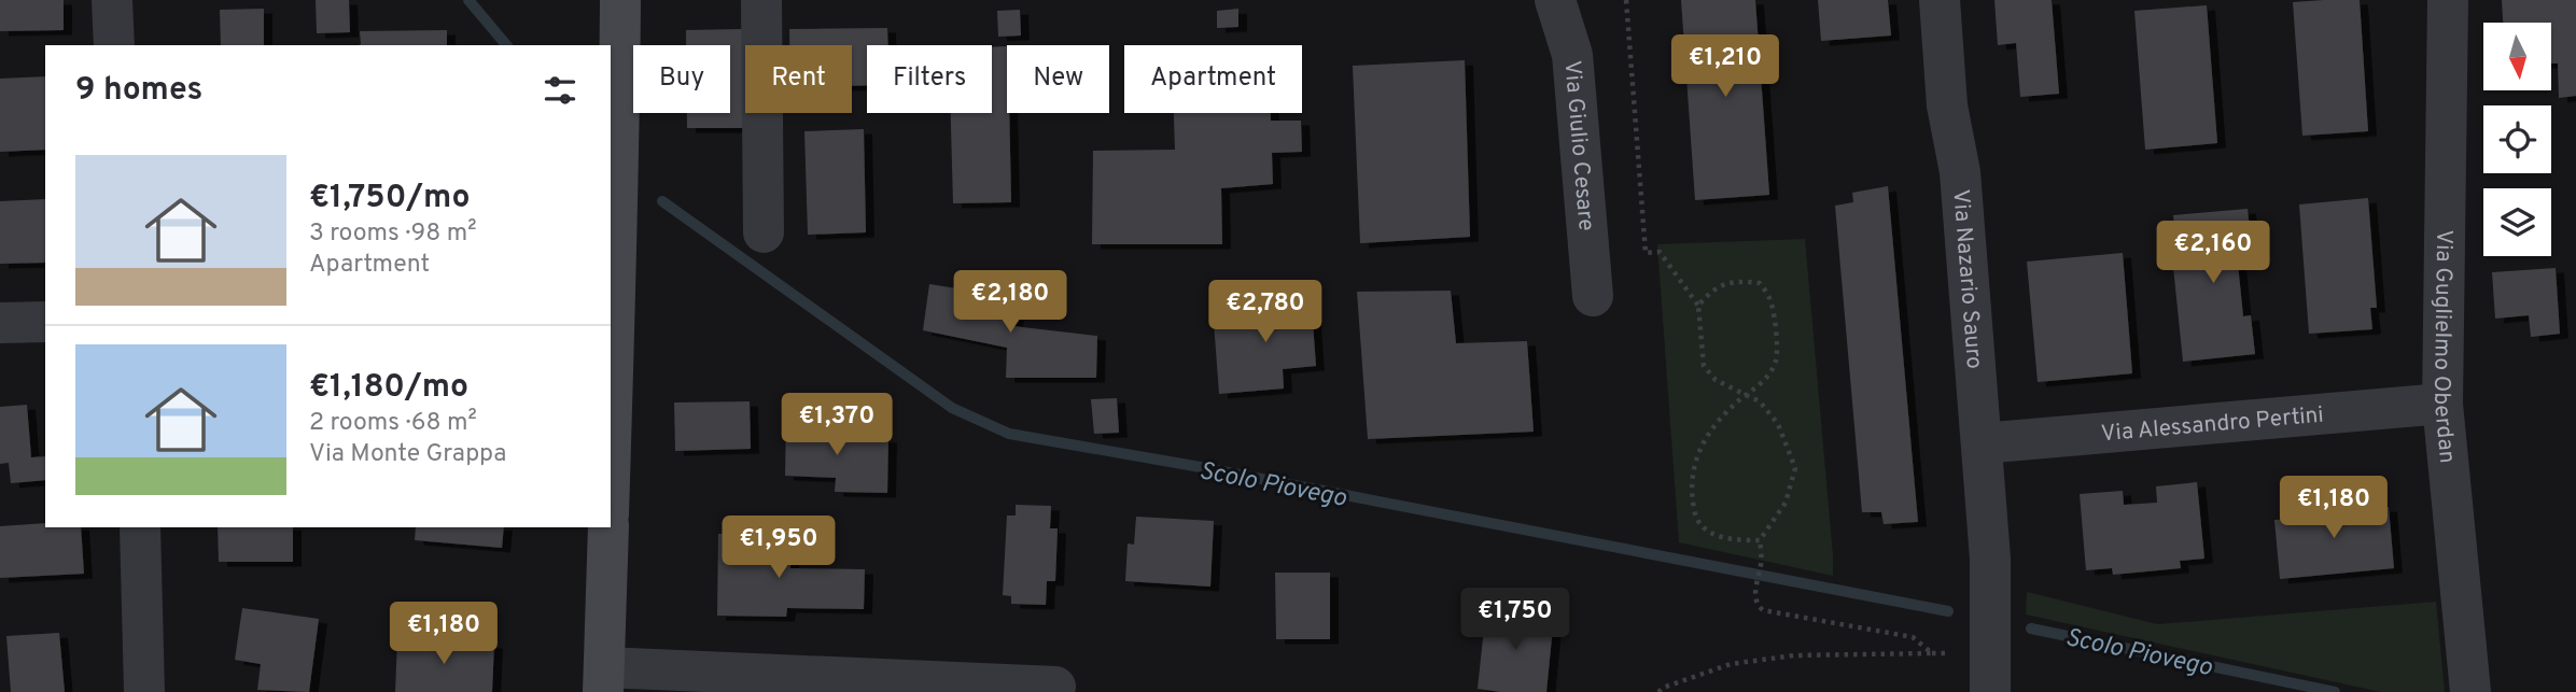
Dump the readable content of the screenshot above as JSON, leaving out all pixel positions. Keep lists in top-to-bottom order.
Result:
{
  "streets": {
    "street": [
      "Via Giulio Cesare",
      "Via Nazario Sauro",
      "Via Guglielmo Oberdan",
      "Via Alessandro Pertini"
    ]
  },
  "crossings": [
    ["Via Nazario Sauro", "Via Alessandro Pertini"],
    ["Via Guglielmo Oberdan", "Via Alessandro Pertini"]
  ],
  "water": ["Scolo Piovego"],
  "north": "bottom",
  "page": {
    "price": [
      "€1,210",
      "€2,160",
      "€2,180",
      "€2,780",
      "€1,370",
      "€1,180",
      "€1,950",
      "€1,750",
      "€1,180"
    ],
    "chip": [
      "Buy",
      "Rent",
      "Filters",
      "New",
      "Apartment"
    ],
    "heading": "9 homes",
    "list": [
      {
        "name": "€1,750/mo",
        "note": "3 rooms · 98 m² · Apartment"
      },
      {
        "name": "€1,180/mo",
        "note": "2 rooms · 68 m² · Via Monte Grappa"
      }
    ]
  }
}
